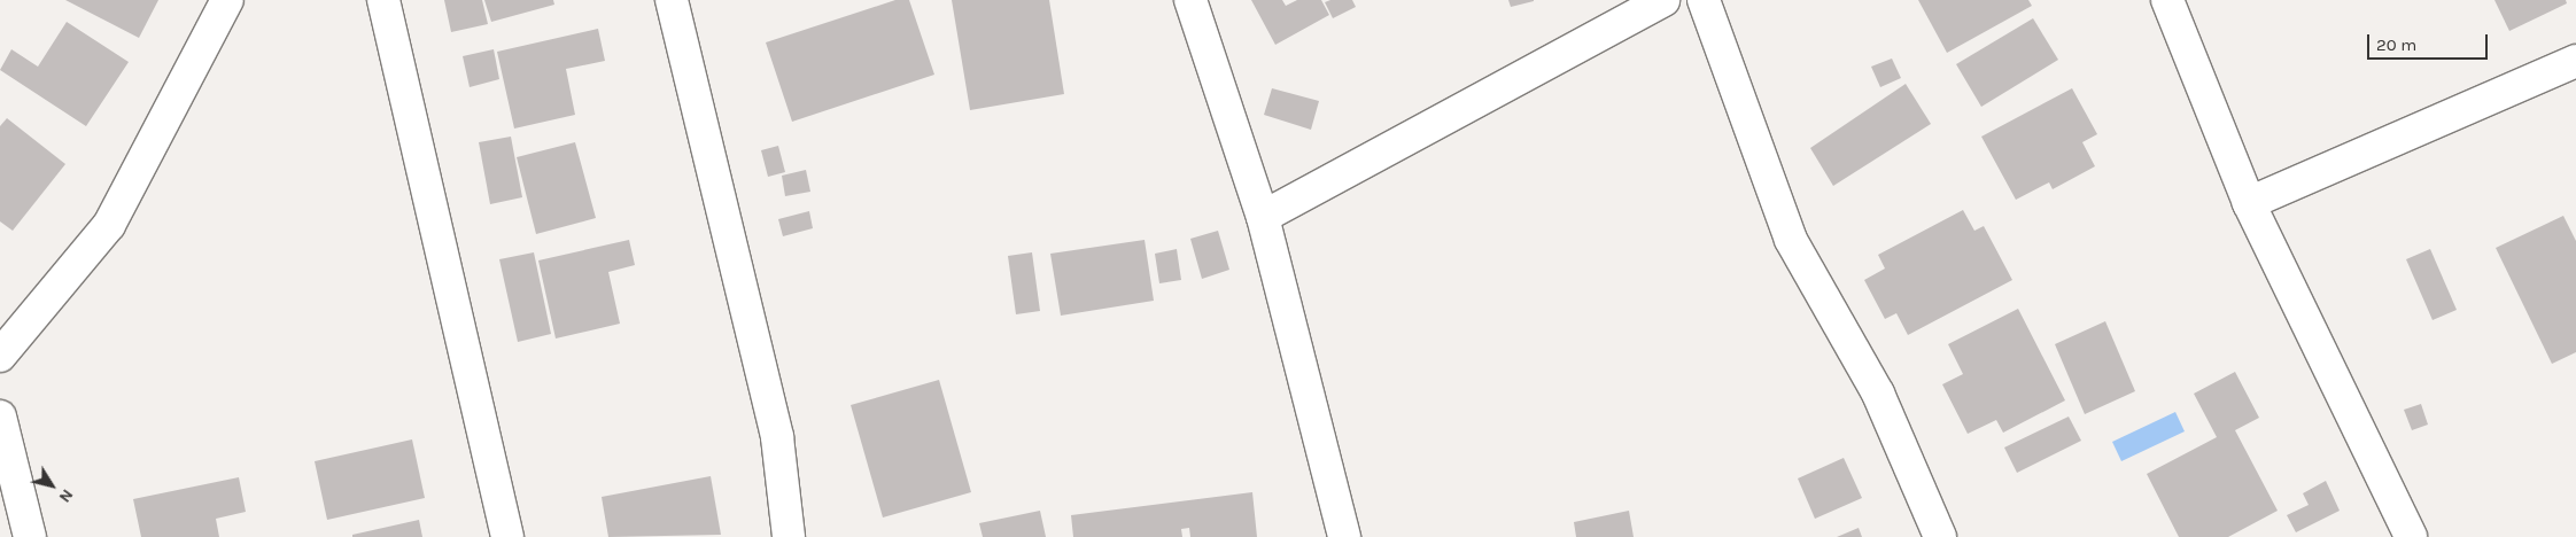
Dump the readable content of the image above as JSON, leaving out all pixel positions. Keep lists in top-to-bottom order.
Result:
{
  "scale_bar": "20 m",
  "north": "bottom right"
}
